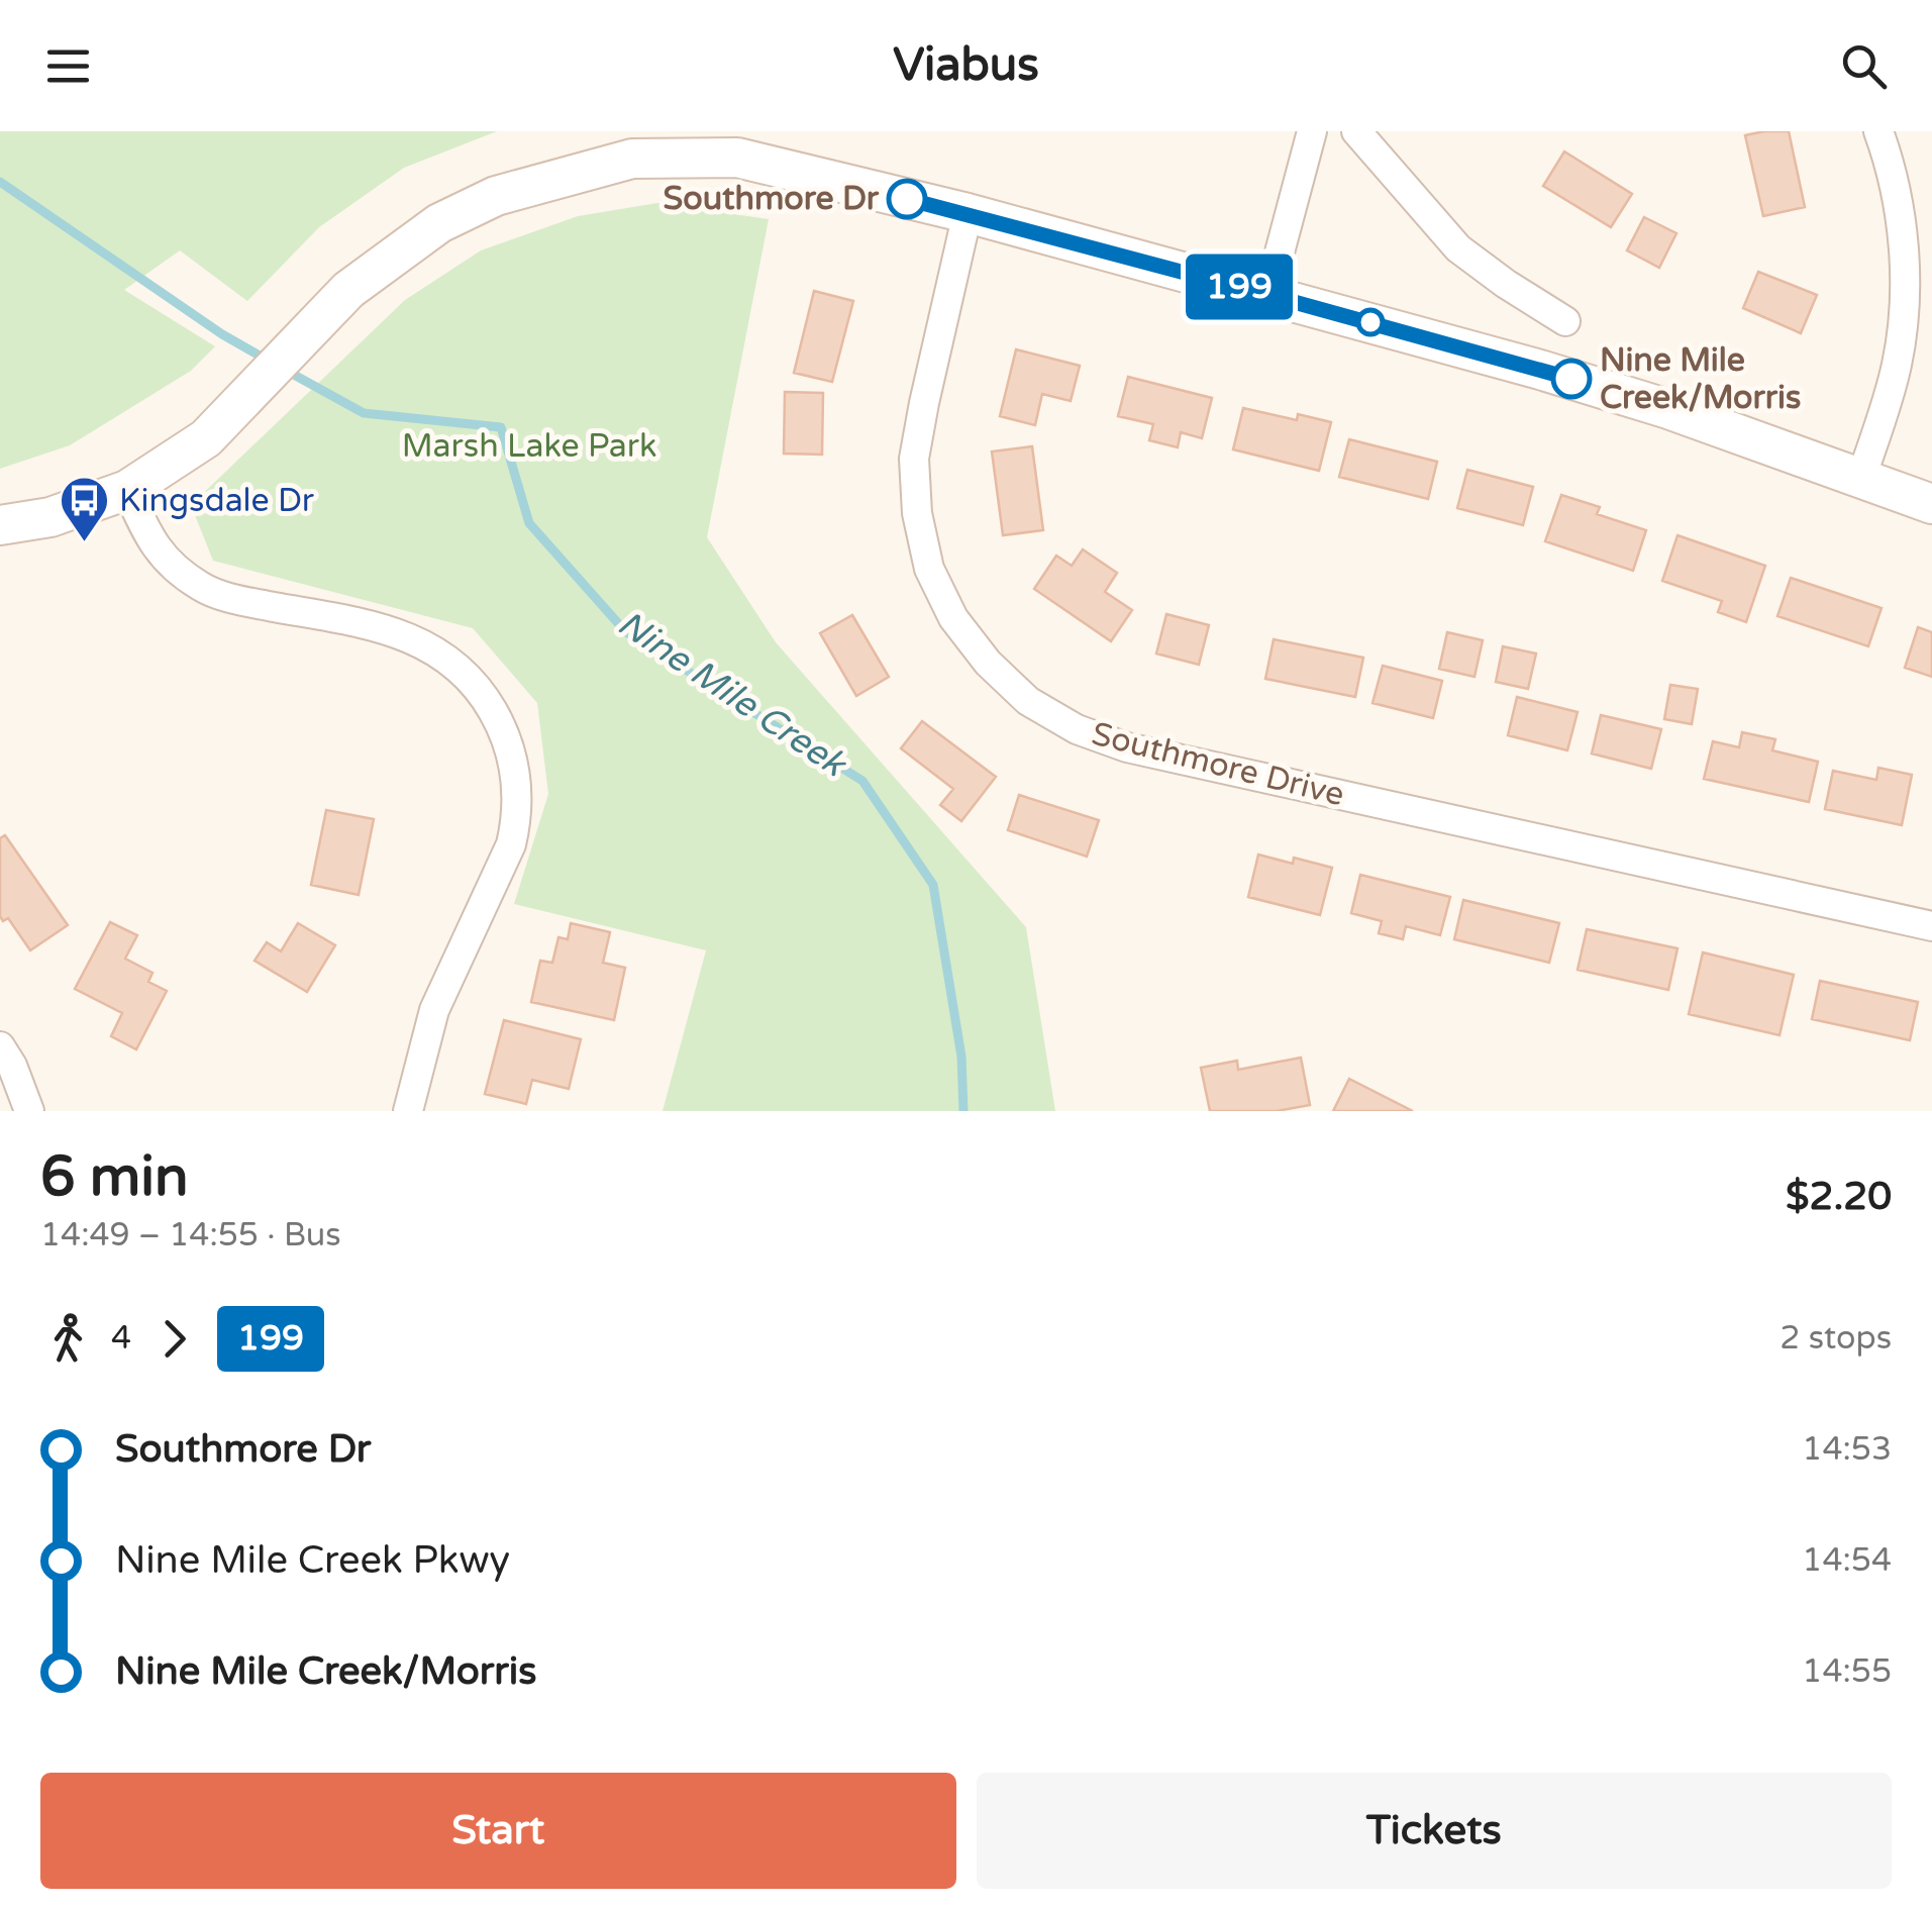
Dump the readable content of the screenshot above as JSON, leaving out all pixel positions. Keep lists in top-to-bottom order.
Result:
{
  "streets": {
    "street": ["Southmore Drive"]
  },
  "water": ["Nine Mile Creek"],
  "parks": ["Marsh Lake Park"],
  "places": {
    "other": ["Southmore Dr", "Nine Mile Creek/Morris"],
    "bus stop": ["Kingsdale Dr"]
  },
  "lines": ["bus line 199"],
  "page": {
    "header": "Viabus",
    "on_map": "199",
    "heading": ["6 min", "14:49 – 14:55 · Bus", "$2.20"],
    "legs": ["4", "199", "2 stops"],
    "list": [
      {
        "name": "Southmore Dr",
        "value": "14:53"
      },
      {
        "name": "Nine Mile Creek Pkwy",
        "value": "14:54"
      },
      {
        "name": "Nine Mile Creek/Morris",
        "value": "14:55"
      }
    ],
    "buttons": ["Start", "Tickets"]
  }
}
